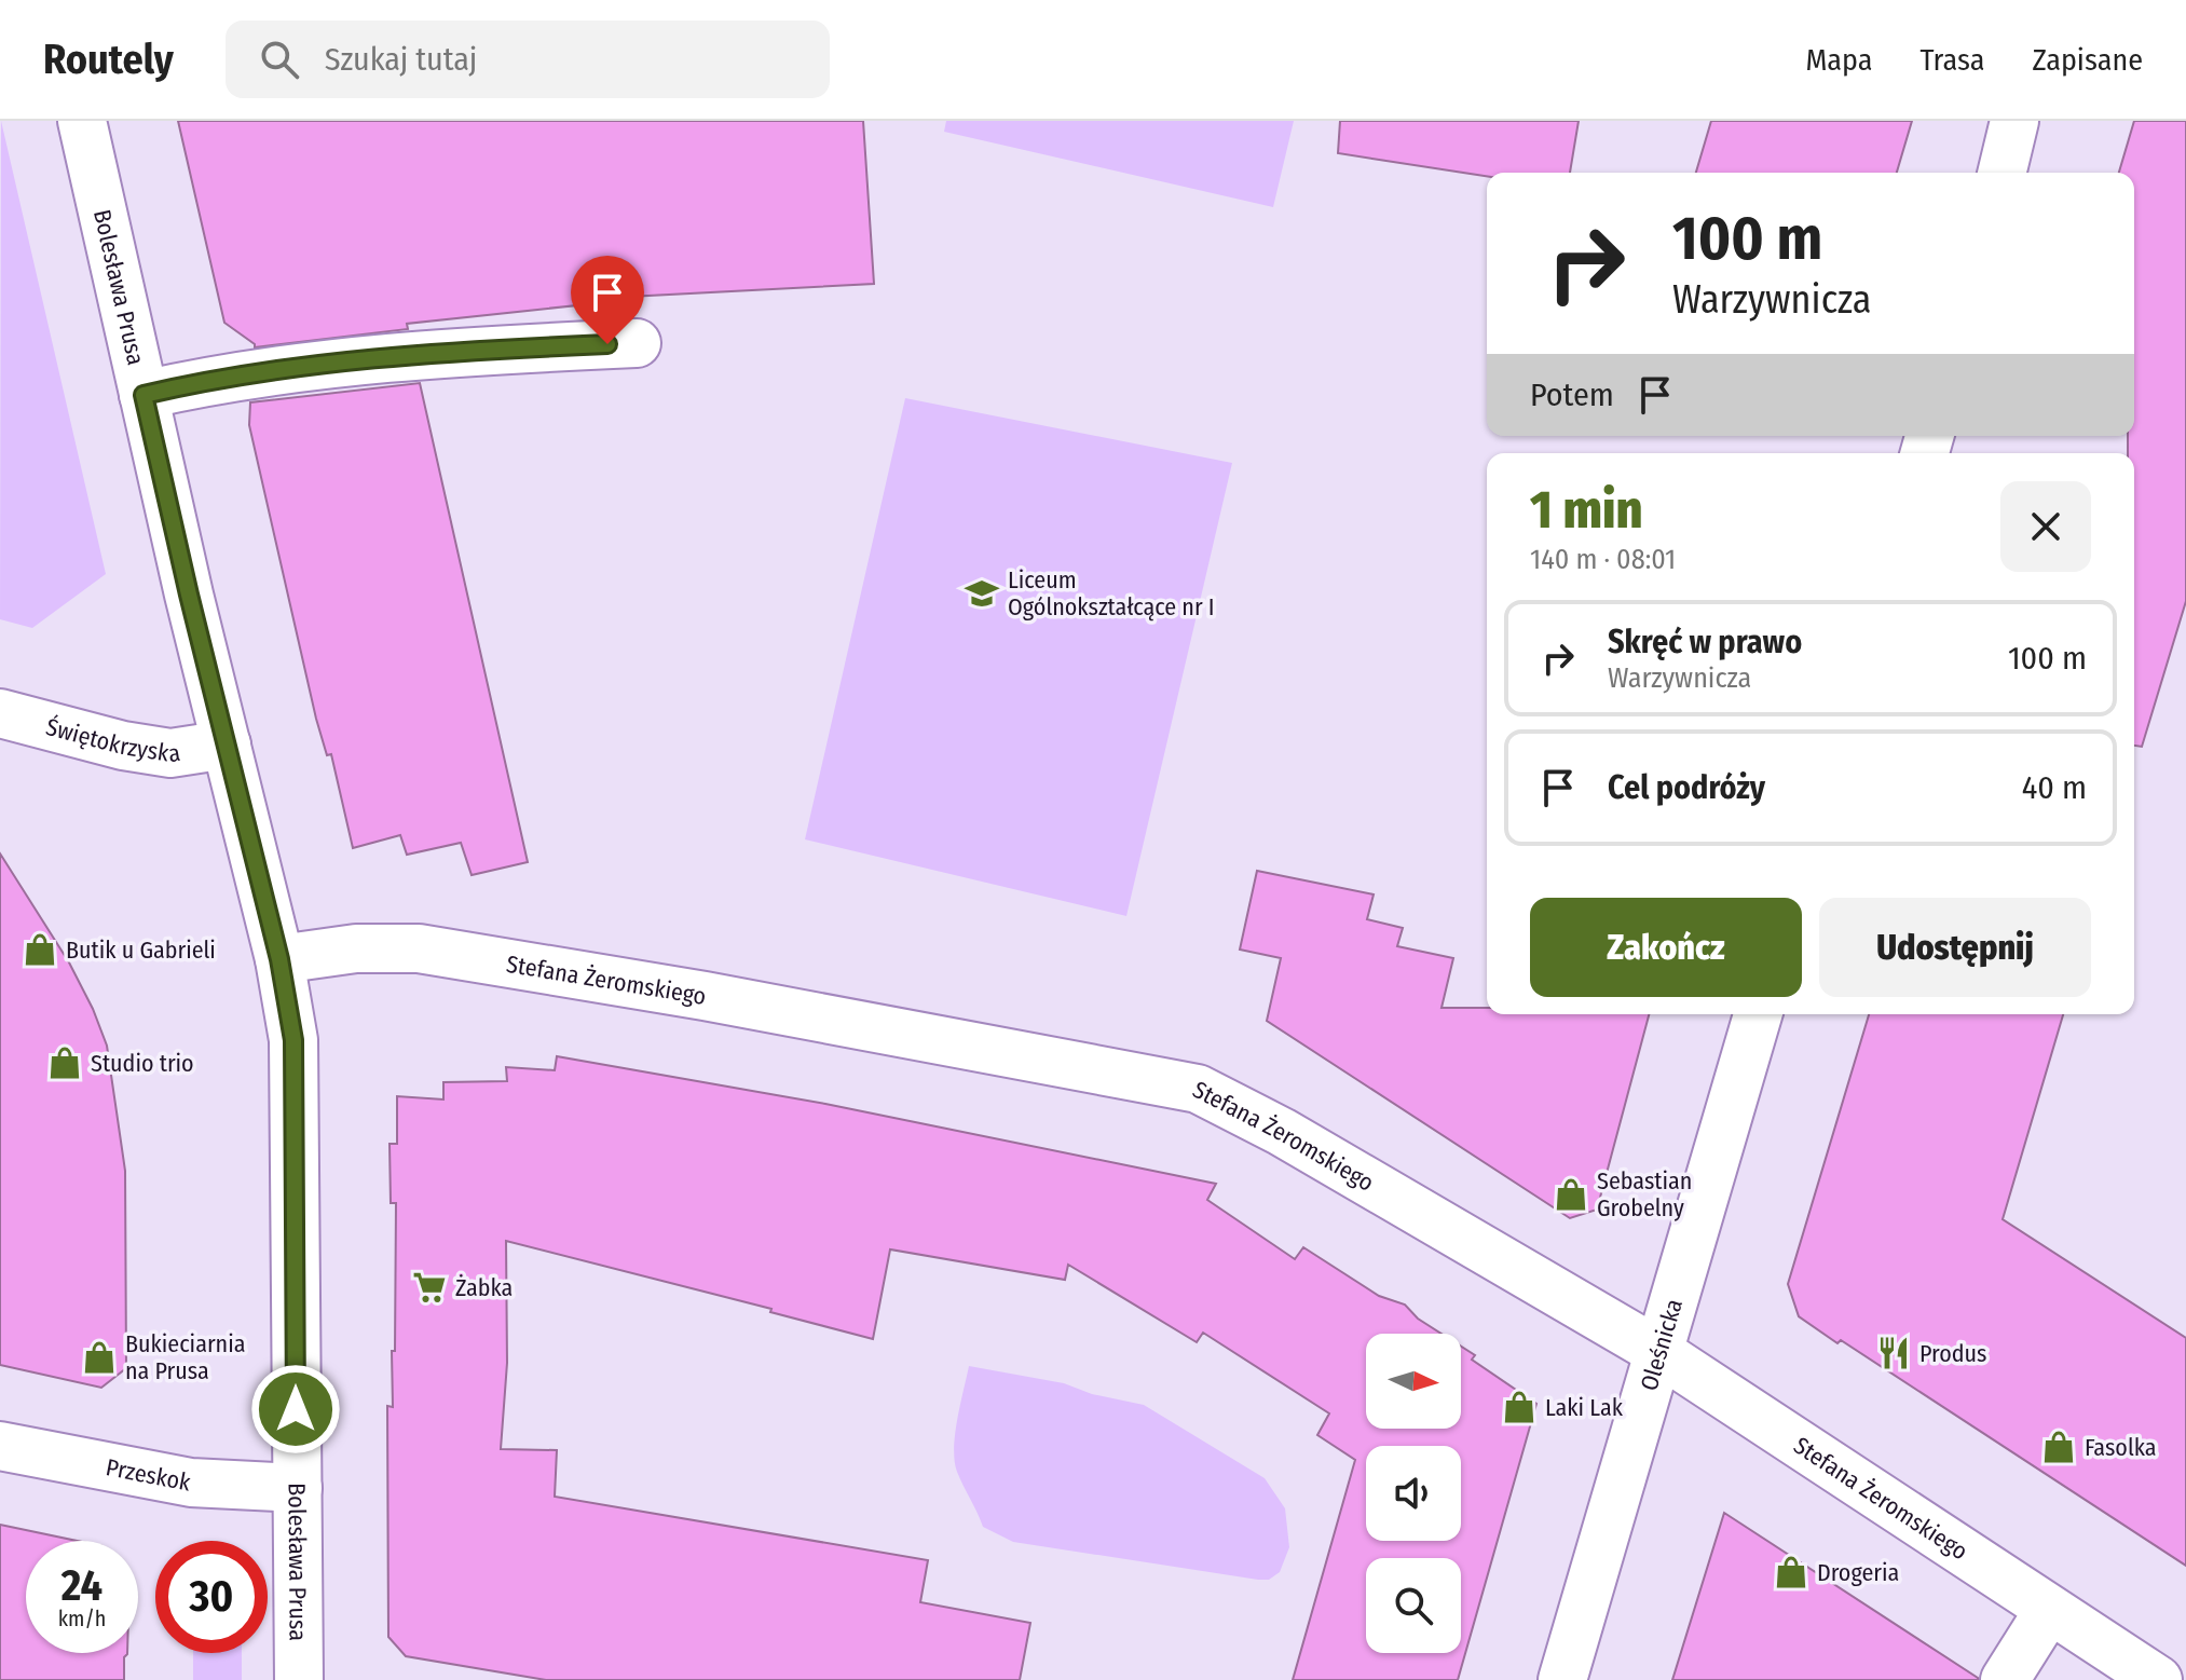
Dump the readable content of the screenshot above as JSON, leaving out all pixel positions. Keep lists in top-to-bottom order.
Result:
{
  "streets": {
    "street": [
      "Bolesława Prusa",
      "Świętokrzyska",
      "Stefana Żeromskiego",
      "Oleśnicka",
      "Przeskok"
    ]
  },
  "crossings": [
    ["Bolesława Prusa", "Świętokrzyska"],
    ["Bolesława Prusa", "Stefana Żeromskiego"],
    ["Bolesława Prusa", "Przeskok"],
    ["Stefana Żeromskiego", "Oleśnicka"]
  ],
  "places": {
    "school or university": ["Liceum Ogólnokształcące nr I"],
    "shop": [
      "Butik u Gabrieli",
      "Studio trio",
      "Sebastian Grobelny",
      "Bukieciarnia na Prusa",
      "Laki Lak",
      "Fasolka",
      "Drogeria"
    ],
    "supermarket": ["Żabka"],
    "restaurant": ["Produs"]
  },
  "north": "right",
  "page": {
    "header": "Routely",
    "search": "Szukaj tutaj",
    "nav": ["Mapa", "Trasa", "Zapisane"],
    "turn": ["100 m", "Warzywnicza"],
    "then": "Potem",
    "heading": ["1 min", "140 m · 08:01"],
    "list": [
      {
        "name": "Skręć w prawo",
        "note": "Warzywnicza",
        "value": "100 m"
      },
      {
        "name": "Cel podróży",
        "value": "40 m"
      }
    ],
    "buttons": ["Zakończ", "Udostępnij"],
    "speed": "24 km/h",
    "limit": "30"
  }
}
